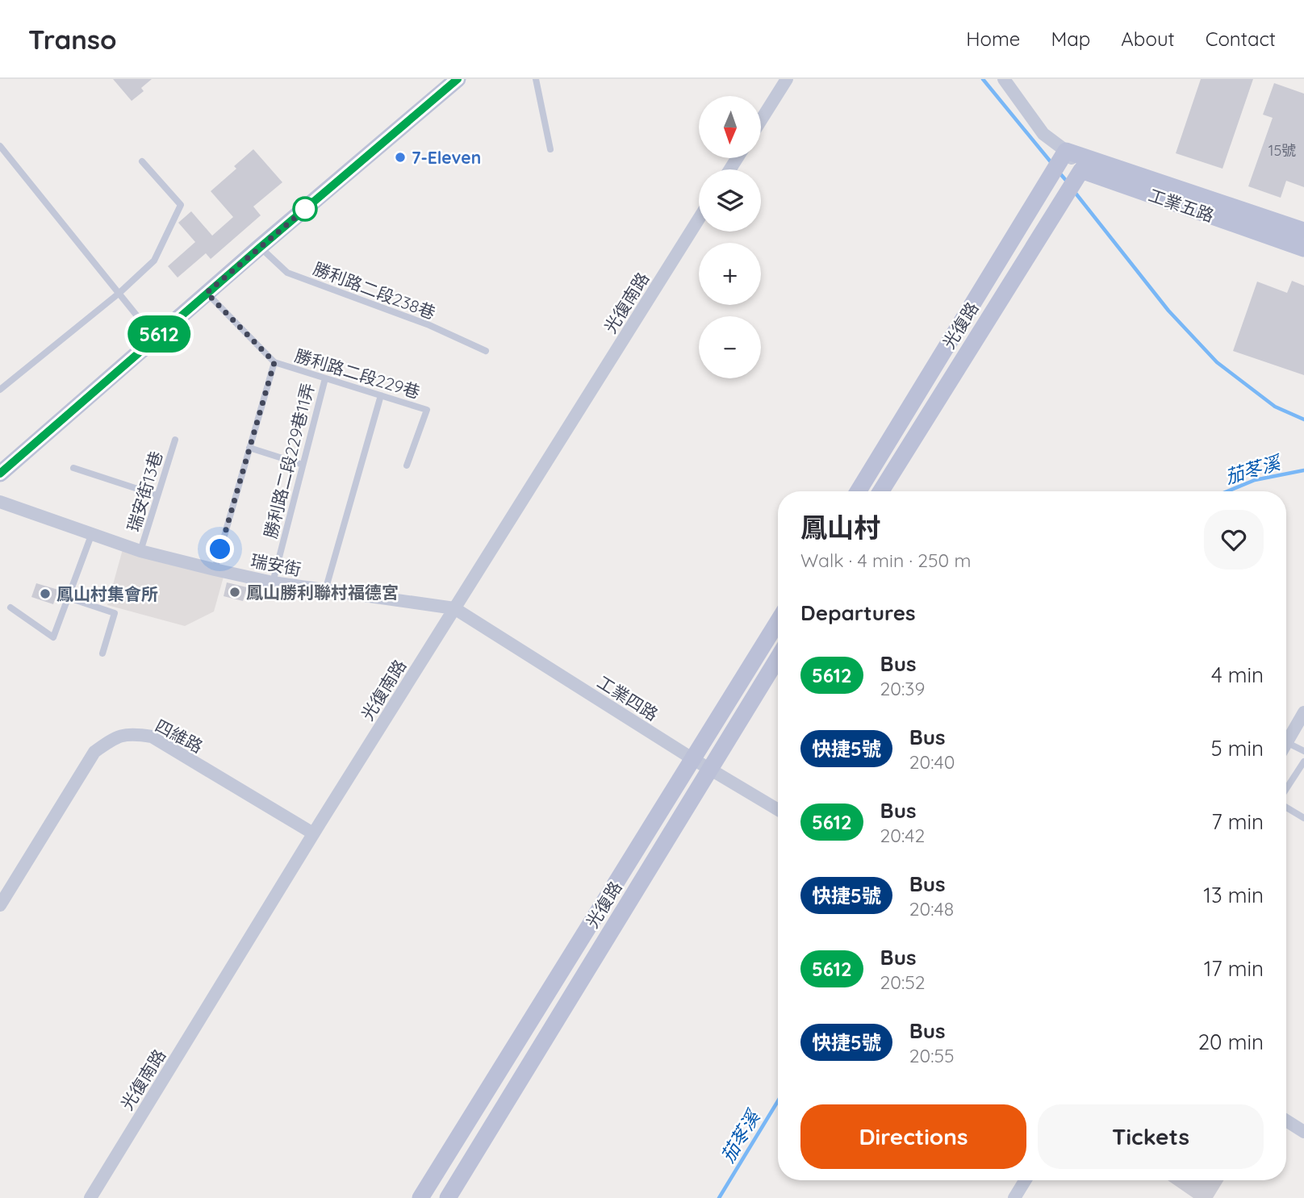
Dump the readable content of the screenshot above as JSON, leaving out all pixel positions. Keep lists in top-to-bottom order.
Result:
{
  "streets": {
    "street": [
      "工業五路",
      "光復南路",
      "光復路",
      "瑞安街",
      "工業四路",
      "四維路"
    ],
    "lane": [
      "勝利路二段238巷",
      "勝利路二段229巷",
      "勝利路二段229巷11弄",
      "瑞安街13巷"
    ]
  },
  "crossings": [
    ["工業五路", "光復路"],
    ["光復南路", "瑞安街"],
    ["光復南路", "工業四路"],
    ["光復南路", "四維路"],
    ["光復路", "工業四路"],
    ["勝利路二段229巷", "勝利路二段229巷11弄"],
    ["勝利路二段229巷11弄", "瑞安街"],
    ["瑞安街13巷", "瑞安街"],
    ["瑞安街", "工業四路"]
  ],
  "water": ["茄苳溪"],
  "places": ["7-Eleven", "鳳山勝利聯村福德宮", "鳳山村集會所"],
  "lines": ["bus line 5612"],
  "house_numbers": ["15號"],
  "north": "bottom",
  "page": {
    "header": "Transo",
    "nav": [
      "Home",
      "Map",
      "About",
      "Contact"
    ],
    "on_map": "5612",
    "map_buttons": ["+", "−"],
    "heading": [
      ["鳳山村", "Walk · 4 min · 250 m"],
      "Departures"
    ],
    "list": [
      {
        "mark": "5612",
        "name": "Bus",
        "note": "20:39",
        "value": "4 min"
      },
      {
        "mark": "快捷5號",
        "name": "Bus",
        "note": "20:40",
        "value": "5 min"
      },
      {
        "mark": "5612",
        "name": "Bus",
        "note": "20:42",
        "value": "7 min"
      },
      {
        "mark": "快捷5號",
        "name": "Bus",
        "note": "20:48",
        "value": "13 min"
      },
      {
        "mark": "5612",
        "name": "Bus",
        "note": "20:52",
        "value": "17 min"
      },
      {
        "mark": "快捷5號",
        "name": "Bus",
        "note": "20:55",
        "value": "20 min"
      }
    ],
    "buttons": ["Directions", "Tickets"]
  }
}
